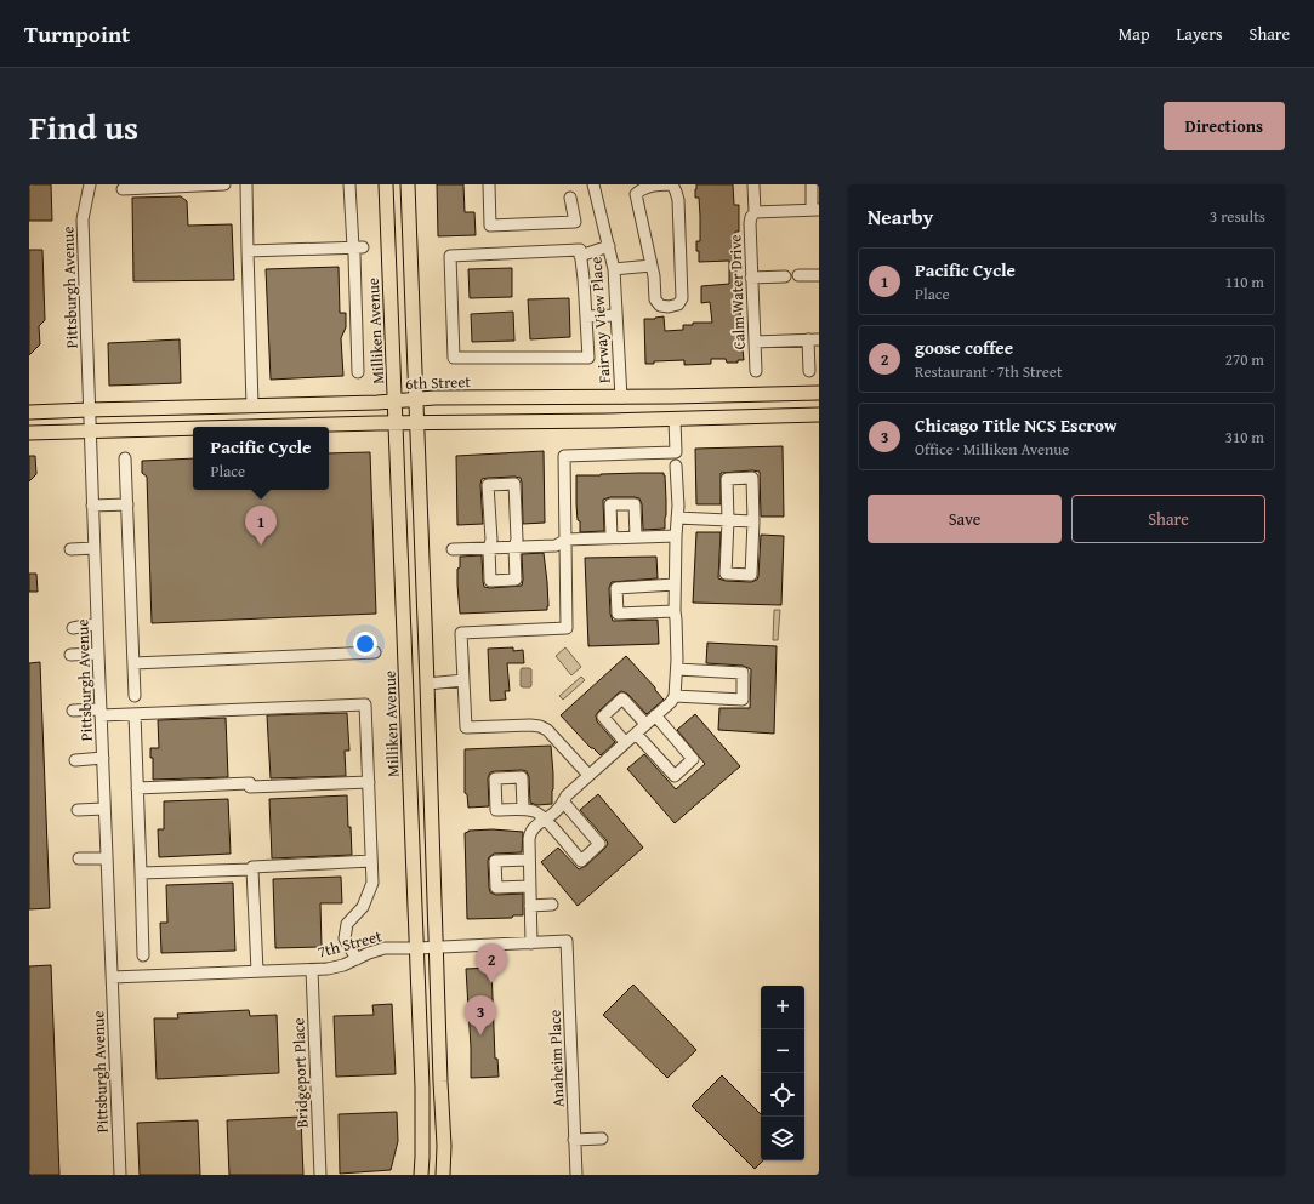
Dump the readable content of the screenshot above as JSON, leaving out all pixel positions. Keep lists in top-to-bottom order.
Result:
{
  "streets": {
    "main road": ["Milliken Avenue", "6th Street"],
    "street": [
      "Pittsburgh Avenue",
      "Calm Water Drive",
      "Fairway View Place",
      "7th Street",
      "Anaheim Place",
      "Bridgeport Place"
    ]
  },
  "crossings": [
    ["Pittsburgh Avenue", "6th Street"],
    ["Pittsburgh Avenue", "7th Street"],
    ["Fairway View Place", "6th Street"],
    ["Milliken Avenue", "6th Street"],
    ["Milliken Avenue", "7th Street"],
    ["7th Street", "Anaheim Place"],
    ["7th Street", "Bridgeport Place"]
  ],
  "page": {
    "header": "Turnpoint",
    "nav": ["Map", "Layers", "Share"],
    "title": "Find us",
    "buttons": [
      "Directions",
      ["Save", "Share"]
    ],
    "heading": ["Nearby", "3 results"],
    "list": [
      {
        "mark": "1",
        "name": "Pacific Cycle",
        "note": "Place",
        "value": "110 m"
      },
      {
        "mark": "2",
        "name": "goose coffee",
        "note": "Restaurant · 7th Street",
        "value": "270 m"
      },
      {
        "mark": "3",
        "name": "Chicago Title NCS Escrow",
        "note": "Office · Milliken Avenue",
        "value": "310 m"
      }
    ],
    "popup": ["Pacific Cycle", "Place"],
    "pins": ["1", "2", "3"],
    "map_buttons": ["+", "−"]
  }
}
